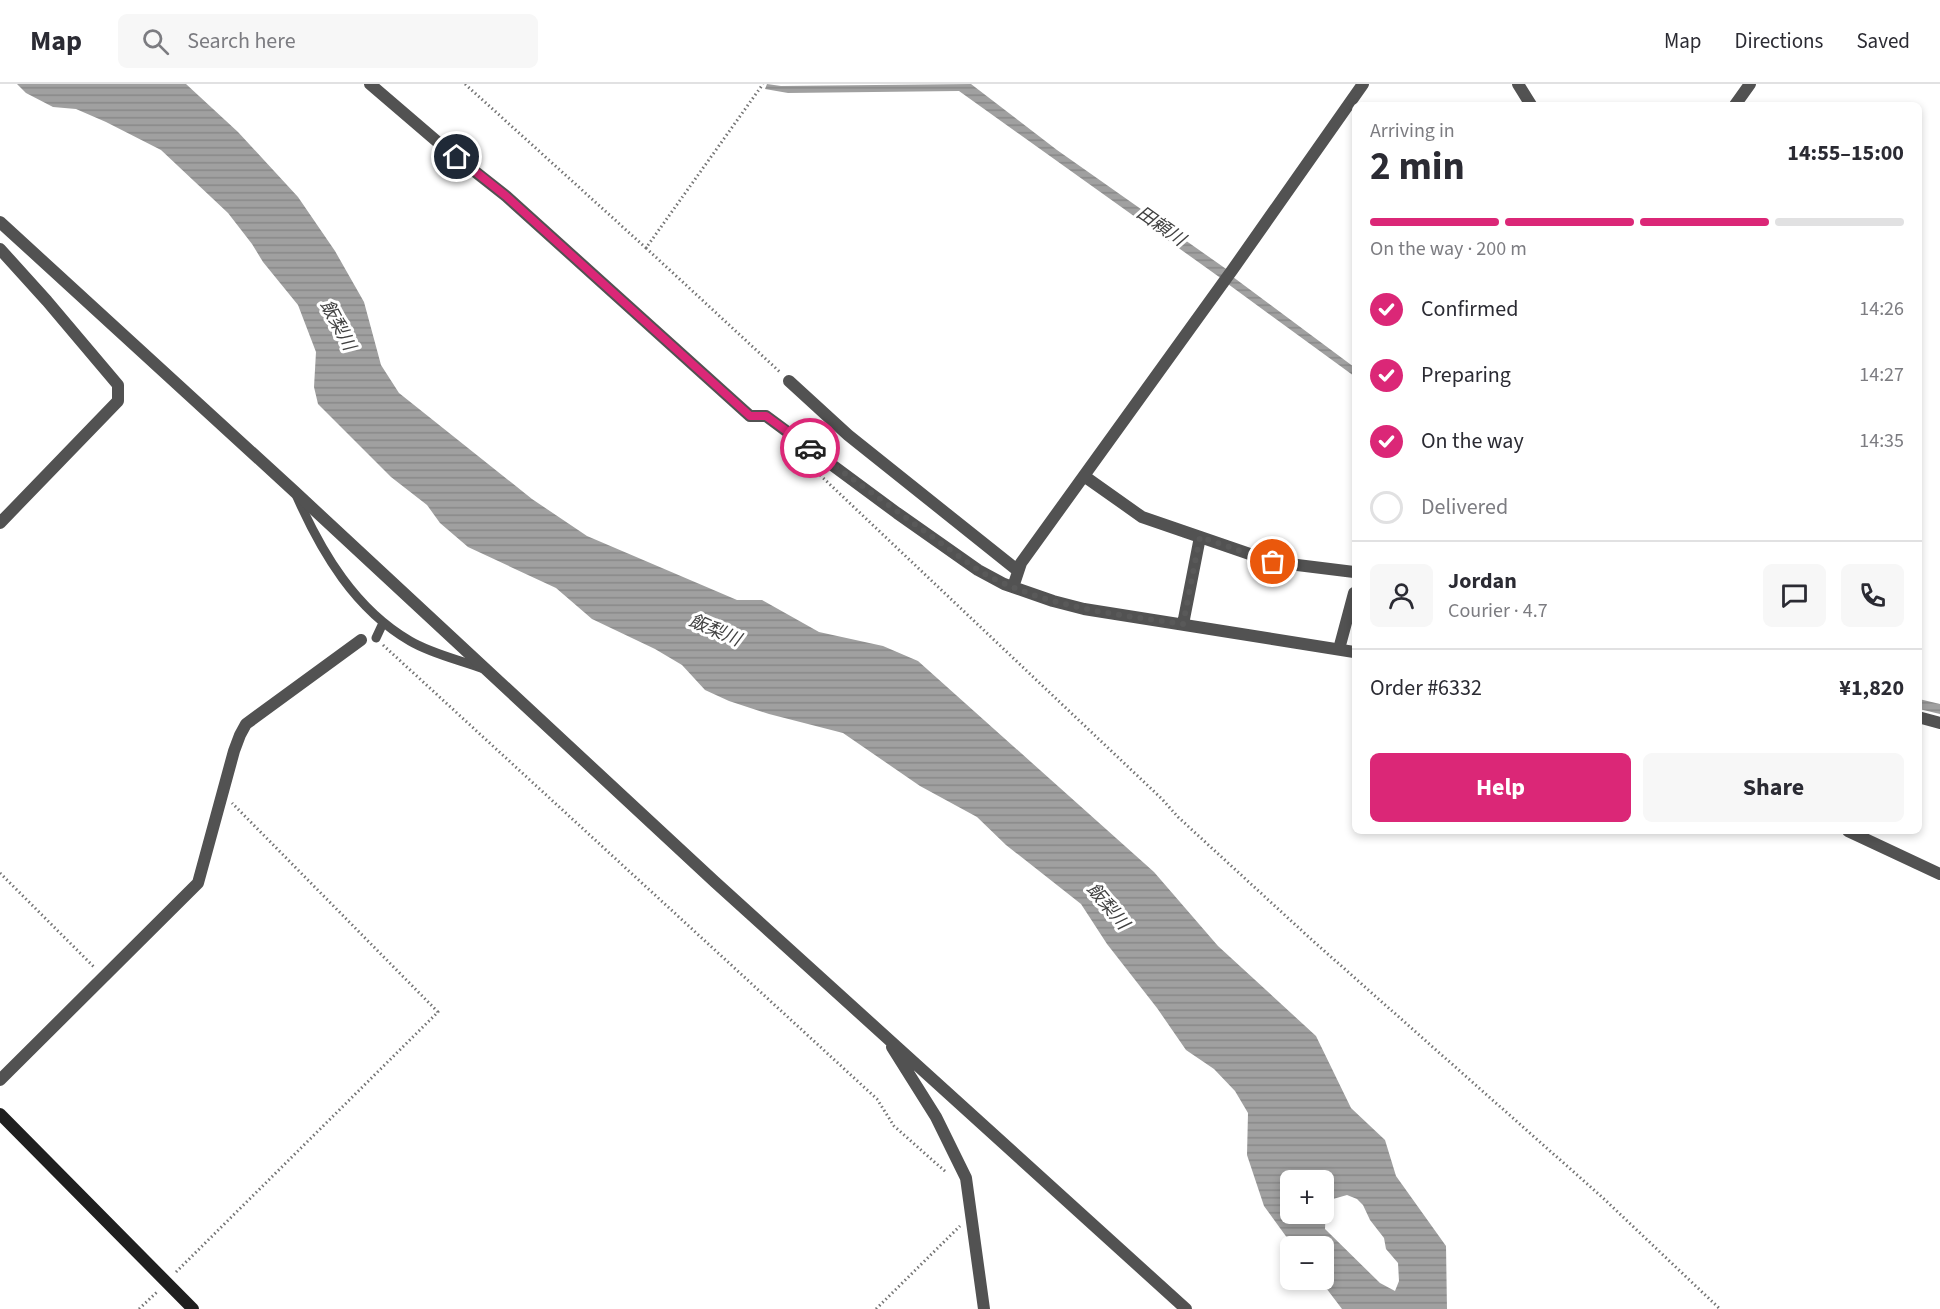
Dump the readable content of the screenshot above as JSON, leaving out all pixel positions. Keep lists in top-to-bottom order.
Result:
{
  "water": ["田頼川", "飯梨川"],
  "page": {
    "header": "Map",
    "search": "Search here",
    "nav": ["Map", "Directions", "Saved"],
    "heading": ["2 min", "Arriving in", "14:55–15:00"],
    "panel": [
      "Jordan",
      "Courier · 4.7",
      "Order #6332",
      "¥1,820"
    ],
    "bar": "On the way · 200 m",
    "list": [
      ["Confirmed", "14:26"],
      ["Preparing", "14:27"],
      ["On the way", "14:35"],
      "Delivered"
    ],
    "buttons": ["Help", "Share"],
    "map_buttons": ["+", "−"]
  }
}
